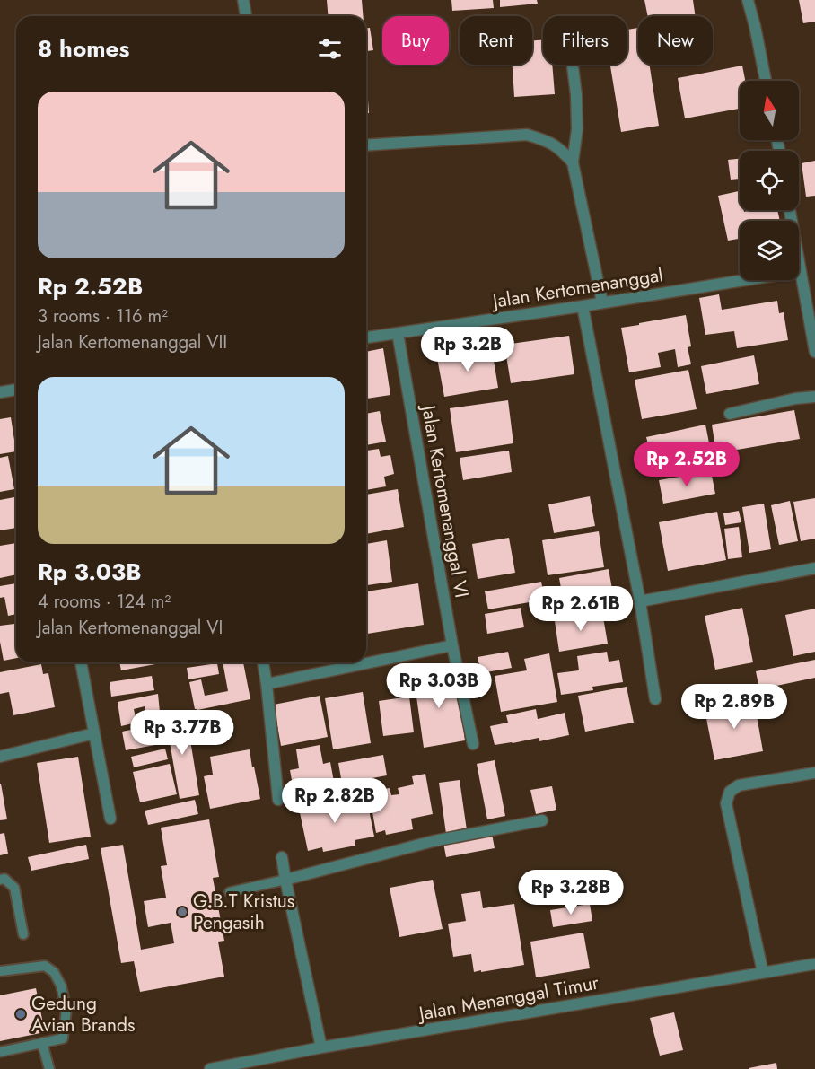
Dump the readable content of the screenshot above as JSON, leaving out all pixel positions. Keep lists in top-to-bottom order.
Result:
{
  "streets": {
    "street": ["Jalan Kertomenanggal", "Jalan Kertomenanggal VI", "Jalan Menanggal Timur"]
  },
  "crossings": [
    ["Jalan Kertomenanggal", "Jalan Kertomenanggal VI"]
  ],
  "places": ["G.B.T Kristus Pengasih", "Gedung Avian Brands"],
  "north": "top",
  "page": {
    "chip": [
      "Buy",
      "Rent",
      "Filters",
      "New"
    ],
    "heading": "8 homes",
    "list": [
      {
        "name": "Rp 2.52B",
        "note": "3 rooms · 116 m² · Jalan Kertomenanggal VII"
      },
      {
        "name": "Rp 3.03B",
        "note": "4 rooms · 124 m² · Jalan Kertomenanggal VI"
      }
    ],
    "price": [
      "Rp 3.2B",
      "Rp 2.52B",
      "Rp 2.61B",
      "Rp 3.03B",
      "Rp 2.89B",
      "Rp 3.77B",
      "Rp 2.82B",
      "Rp 3.28B"
    ]
  }
}
